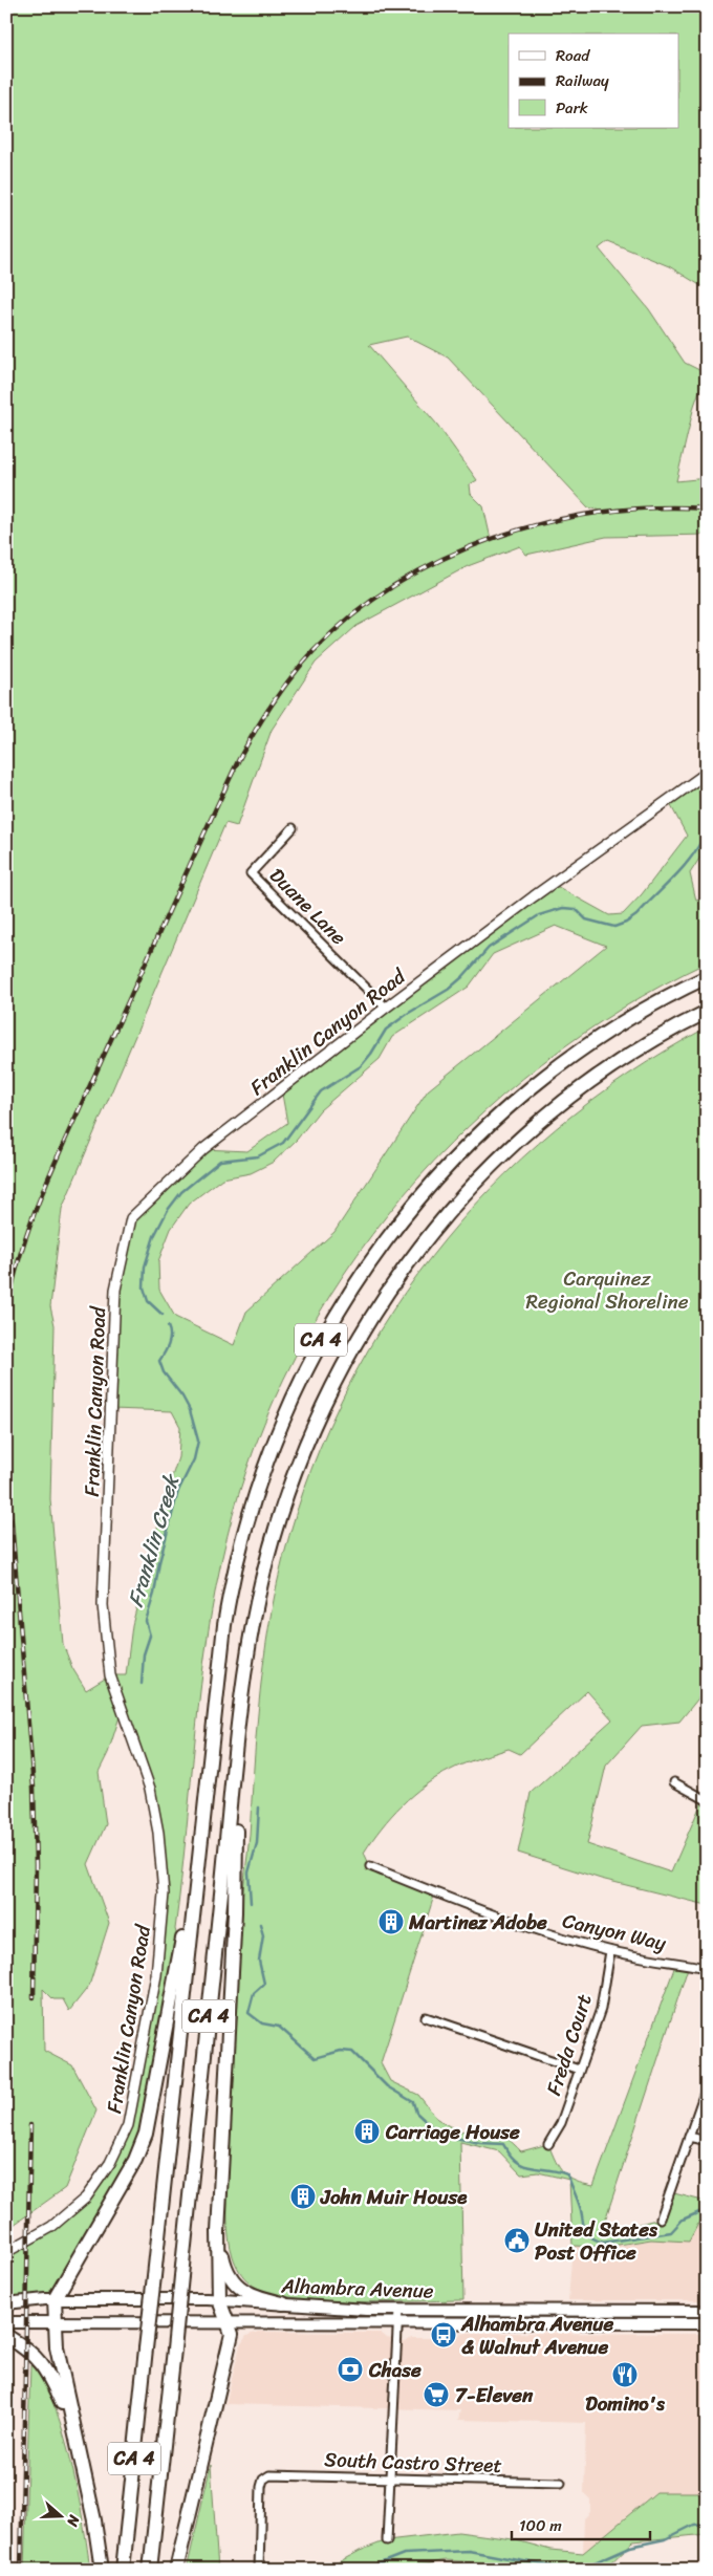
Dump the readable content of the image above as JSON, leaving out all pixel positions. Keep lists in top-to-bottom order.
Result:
{
  "streets": {
    "highway": ["CA 4"],
    "main road": ["Alhambra Avenue"],
    "street": [
      "Duane Lane",
      "Franklin Canyon Road",
      "Canyon Way",
      "Freda Court",
      "South Castro Street"
    ]
  },
  "crossings": [
    ["Duane Lane", "Franklin Canyon Road"],
    ["Canyon Way", "Freda Court"]
  ],
  "water": ["Franklin Creek"],
  "parks": ["Carquinez Regional Shoreline"],
  "places": {
    "building": ["Martinez Adobe", "Carriage House", "John Muir House"],
    "public building": ["United States Post Office"],
    "bus stop": ["Alhambra Avenue & Walnut Avenue"],
    "bank": ["Chase"],
    "restaurant": ["Domino's"],
    "supermarket": ["7-Eleven"]
  },
  "legend": ["Road", "Railway", "Park"],
  "scale_bar": "100 m",
  "north": "right"
}
